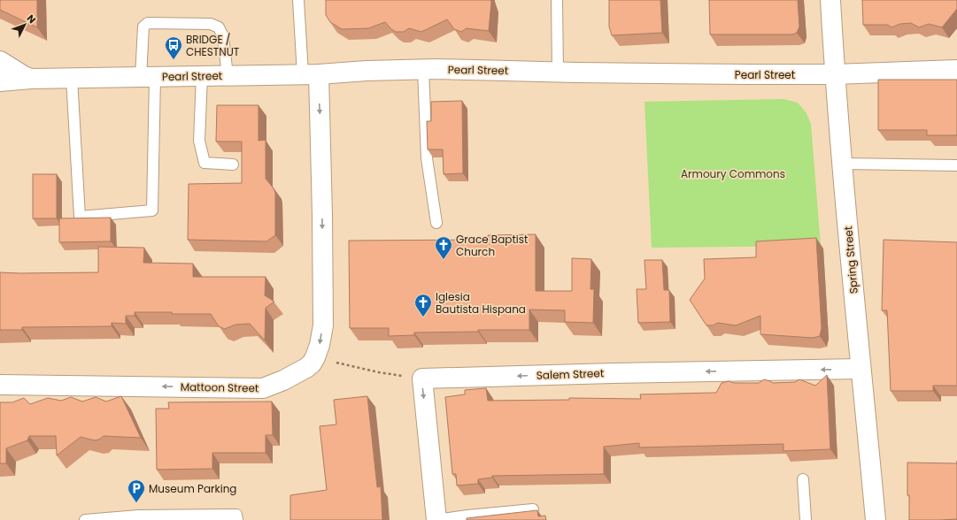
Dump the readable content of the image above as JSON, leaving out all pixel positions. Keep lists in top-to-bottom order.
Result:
{
  "streets": {
    "street": [
      "Pearl Street",
      "Spring Street",
      "Salem Street",
      "Mattoon Street"
    ]
  },
  "crossings": [
    ["Pearl Street", "Spring Street"],
    ["Pearl Street", "Mattoon Street"],
    ["Spring Street", "Salem Street"]
  ],
  "one_way": ["Salem Street"],
  "parks": ["Armoury Commons"],
  "places": {
    "bus stop": ["BRIDGE / CHESTNUT"],
    "church": ["Grace Baptist Church", "Iglesia Bautista Hispana"],
    "parking": ["Museum Parking"]
  },
  "north": "top right"
}
